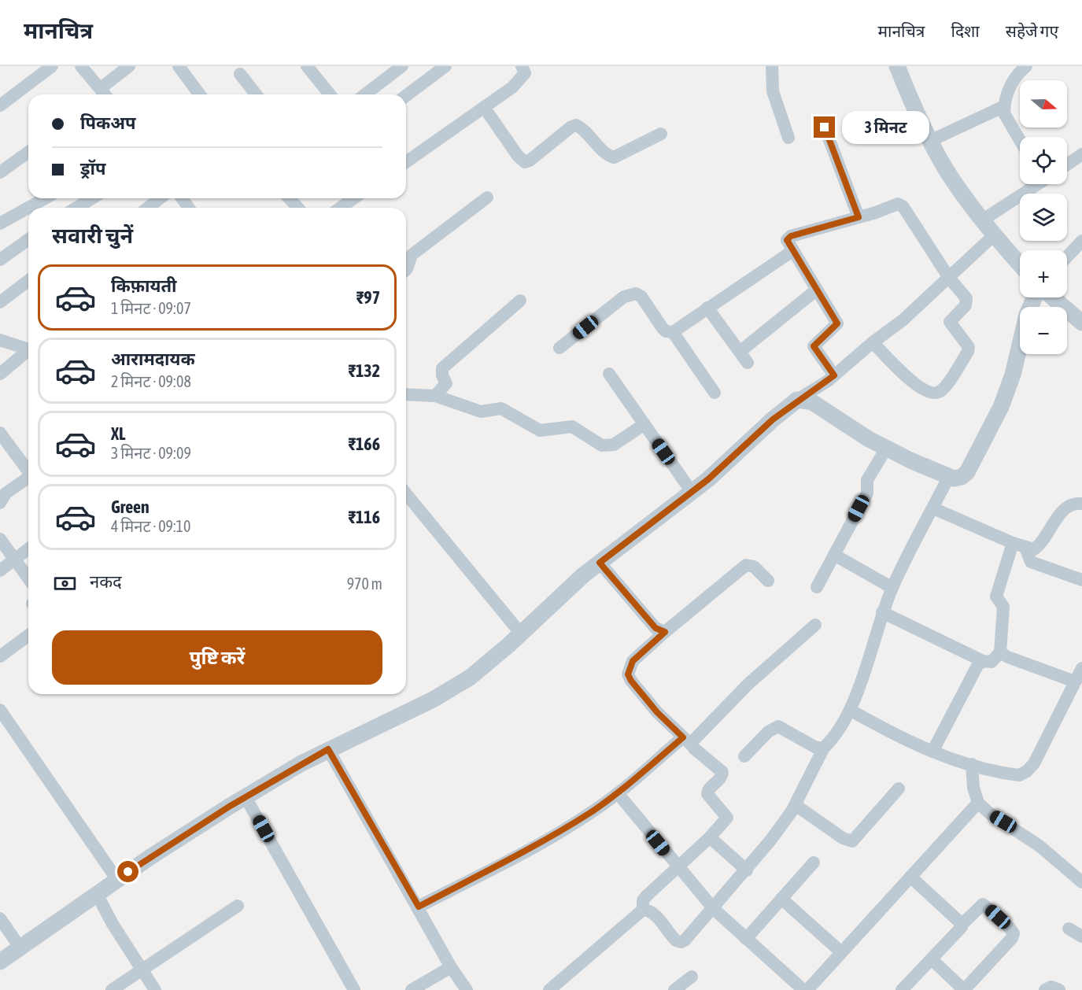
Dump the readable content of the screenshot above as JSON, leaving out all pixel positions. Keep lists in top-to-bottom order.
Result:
{
  "north": "right",
  "page": {
    "header": "मानचित्र",
    "nav": ["मानचित्र", "दिशा", "सहेजे गए"],
    "map_buttons": ["+", "−"],
    "banner": ["पिकअप", "ड्रॉप"],
    "bubble": "3 मिनट",
    "heading": "सवारी चुनें",
    "list": [
      {
        "name": "किफ़ायती",
        "note": "1 मिनट · 09:07",
        "value": "₹97"
      },
      {
        "name": "आरामदायक",
        "note": "2 मिनट · 09:08",
        "value": "₹132"
      },
      {
        "name": "XL",
        "note": "3 मिनट · 09:09",
        "value": "₹166"
      },
      {
        "name": "Green",
        "note": "4 मिनट · 09:10",
        "value": "₹116"
      }
    ],
    "pay": ["नकद", "970 m"],
    "buttons": "पुष्टि करें"
  }
}
